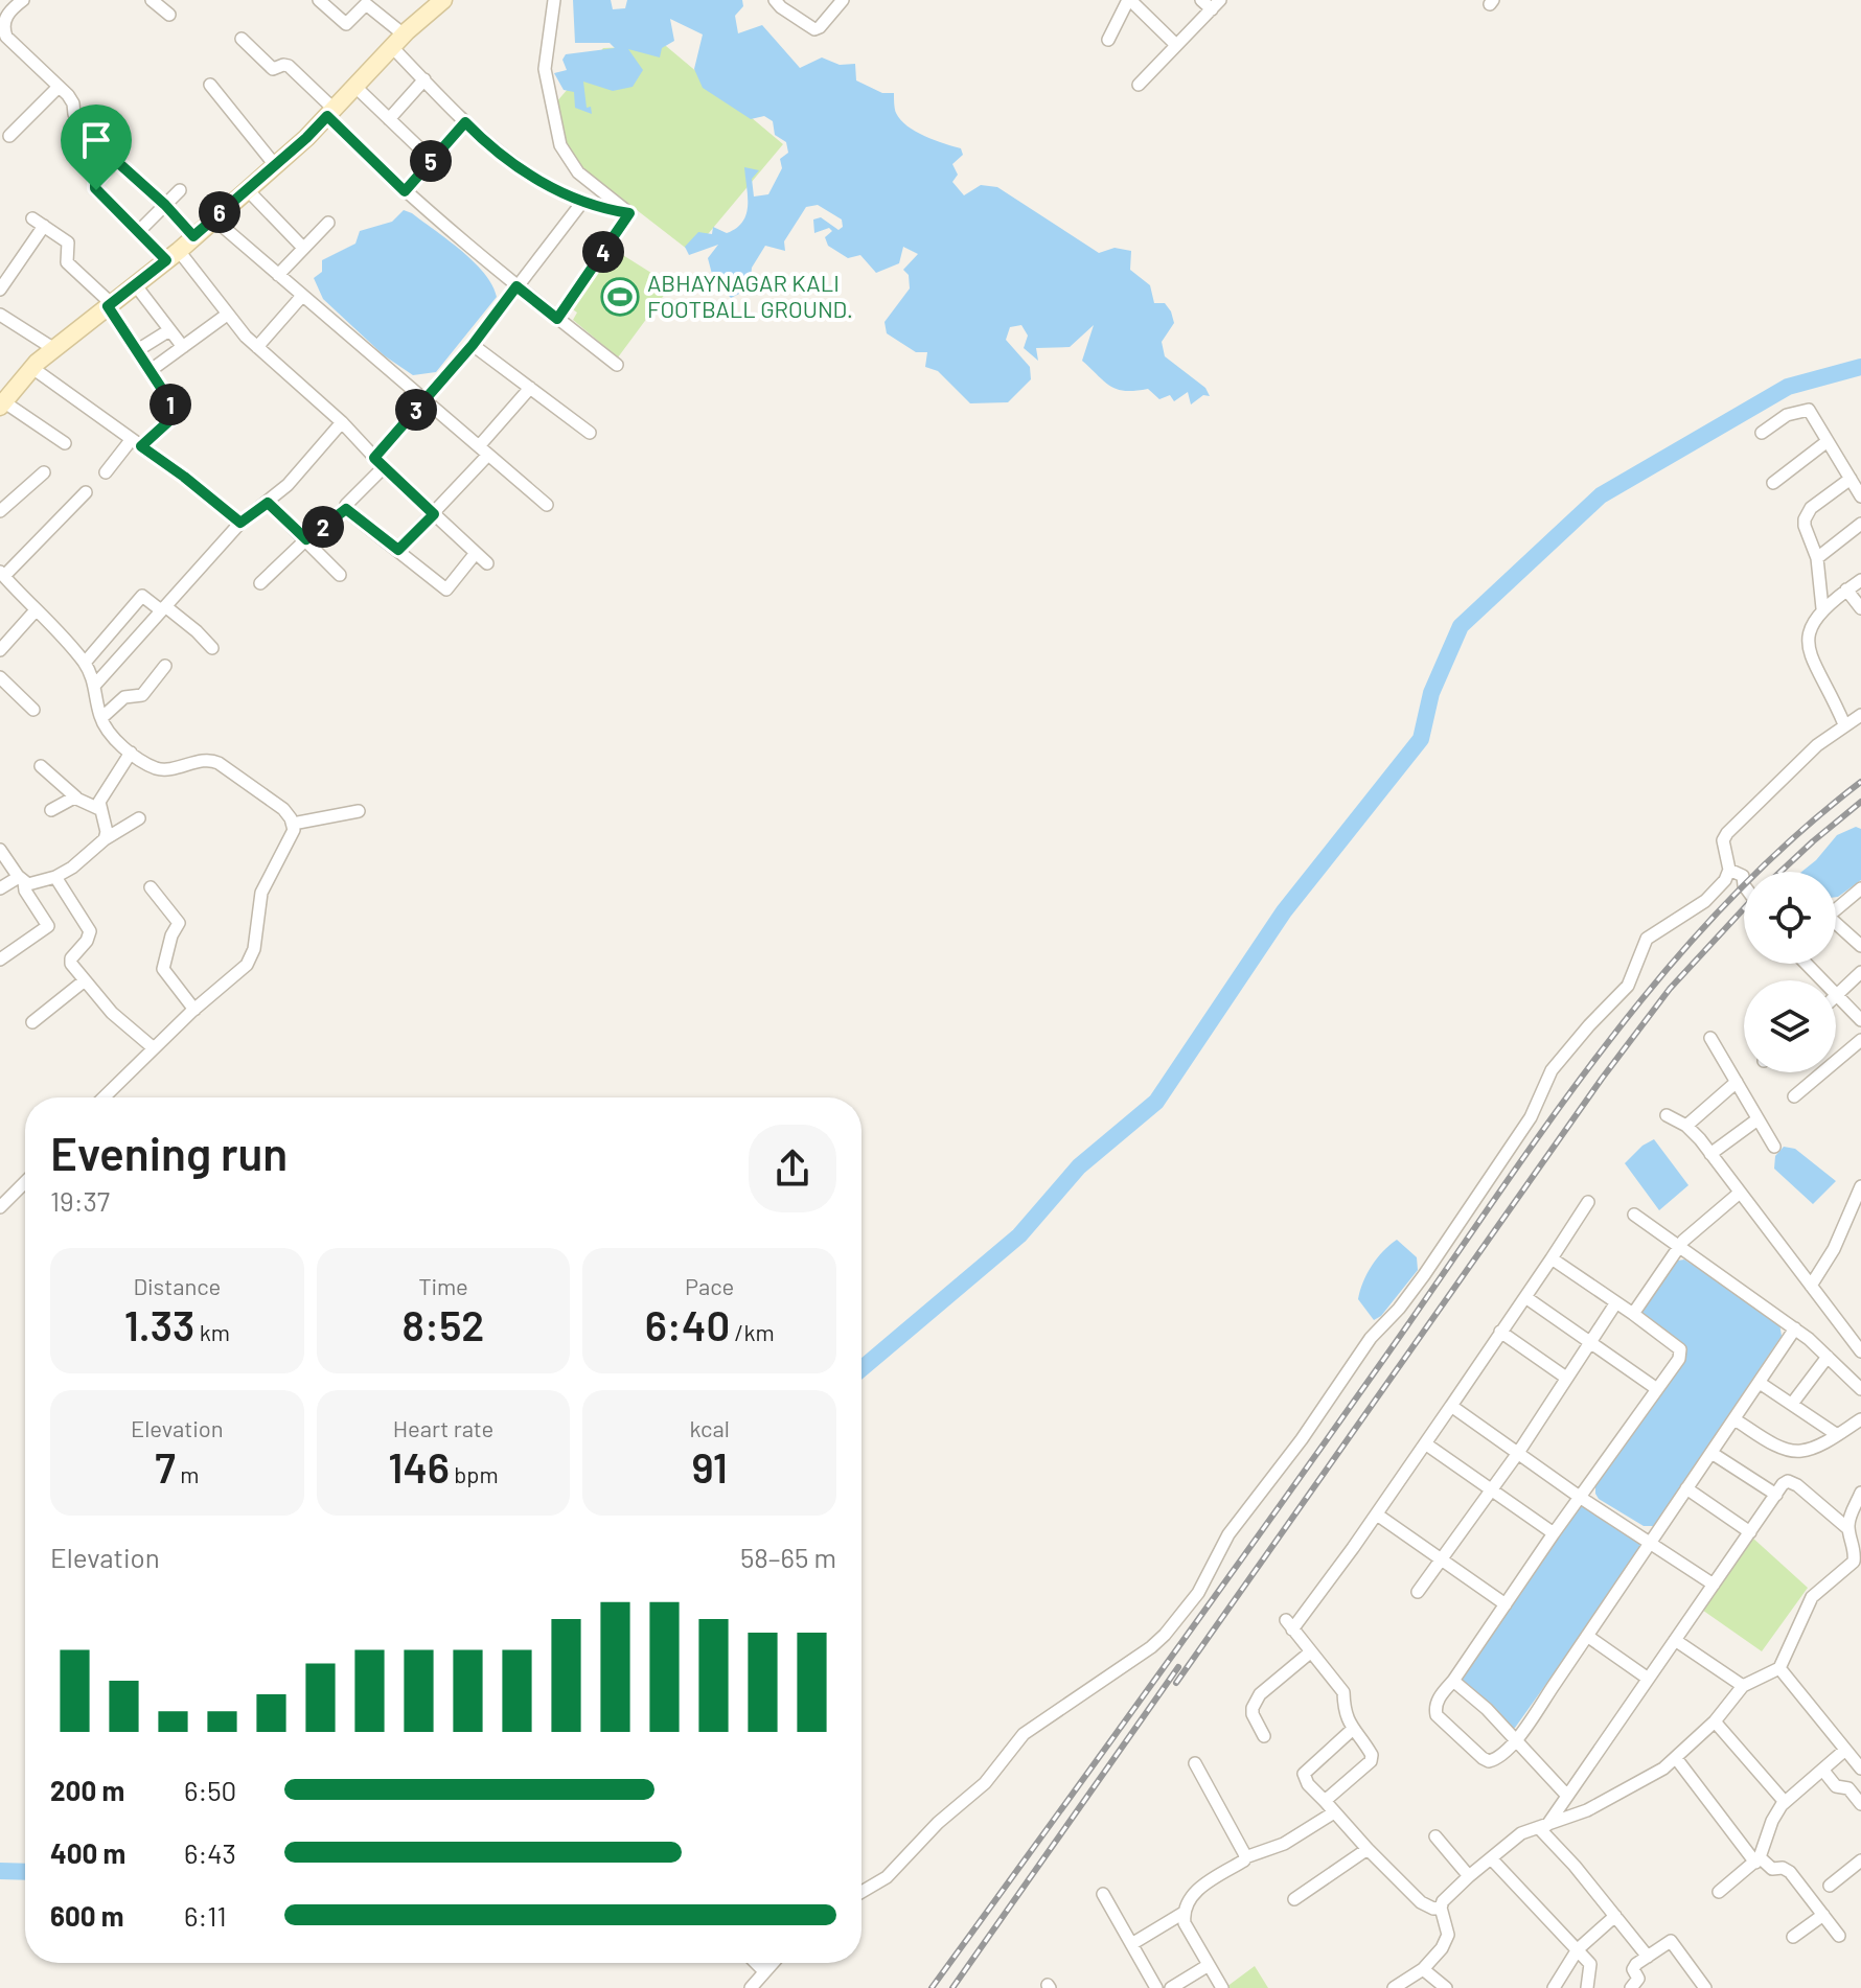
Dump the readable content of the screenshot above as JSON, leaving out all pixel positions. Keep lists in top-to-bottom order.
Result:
{
  "places": {
    "sports": ["ABHAYNAGAR KALI FOOTBALL GROUND."]
  },
  "page": {
    "pins": [
      "5",
      "6",
      "4",
      "1",
      "3",
      "2"
    ],
    "heading": ["Evening run", "19:37"],
    "stats": [
      ["Distance", "1.33 km"],
      ["Time", "8:52"],
      ["Pace", "6:40 /km"],
      ["Elevation", "7 m"],
      ["Heart rate", "146 bpm"],
      ["kcal", "91"]
    ],
    "chart": ["Elevation", "58–65 m"],
    "list": [
      {
        "name": "200 m",
        "note": "6:50"
      },
      {
        "name": "400 m",
        "note": "6:43"
      },
      {
        "name": "600 m",
        "note": "6:11"
      }
    ]
  }
}
